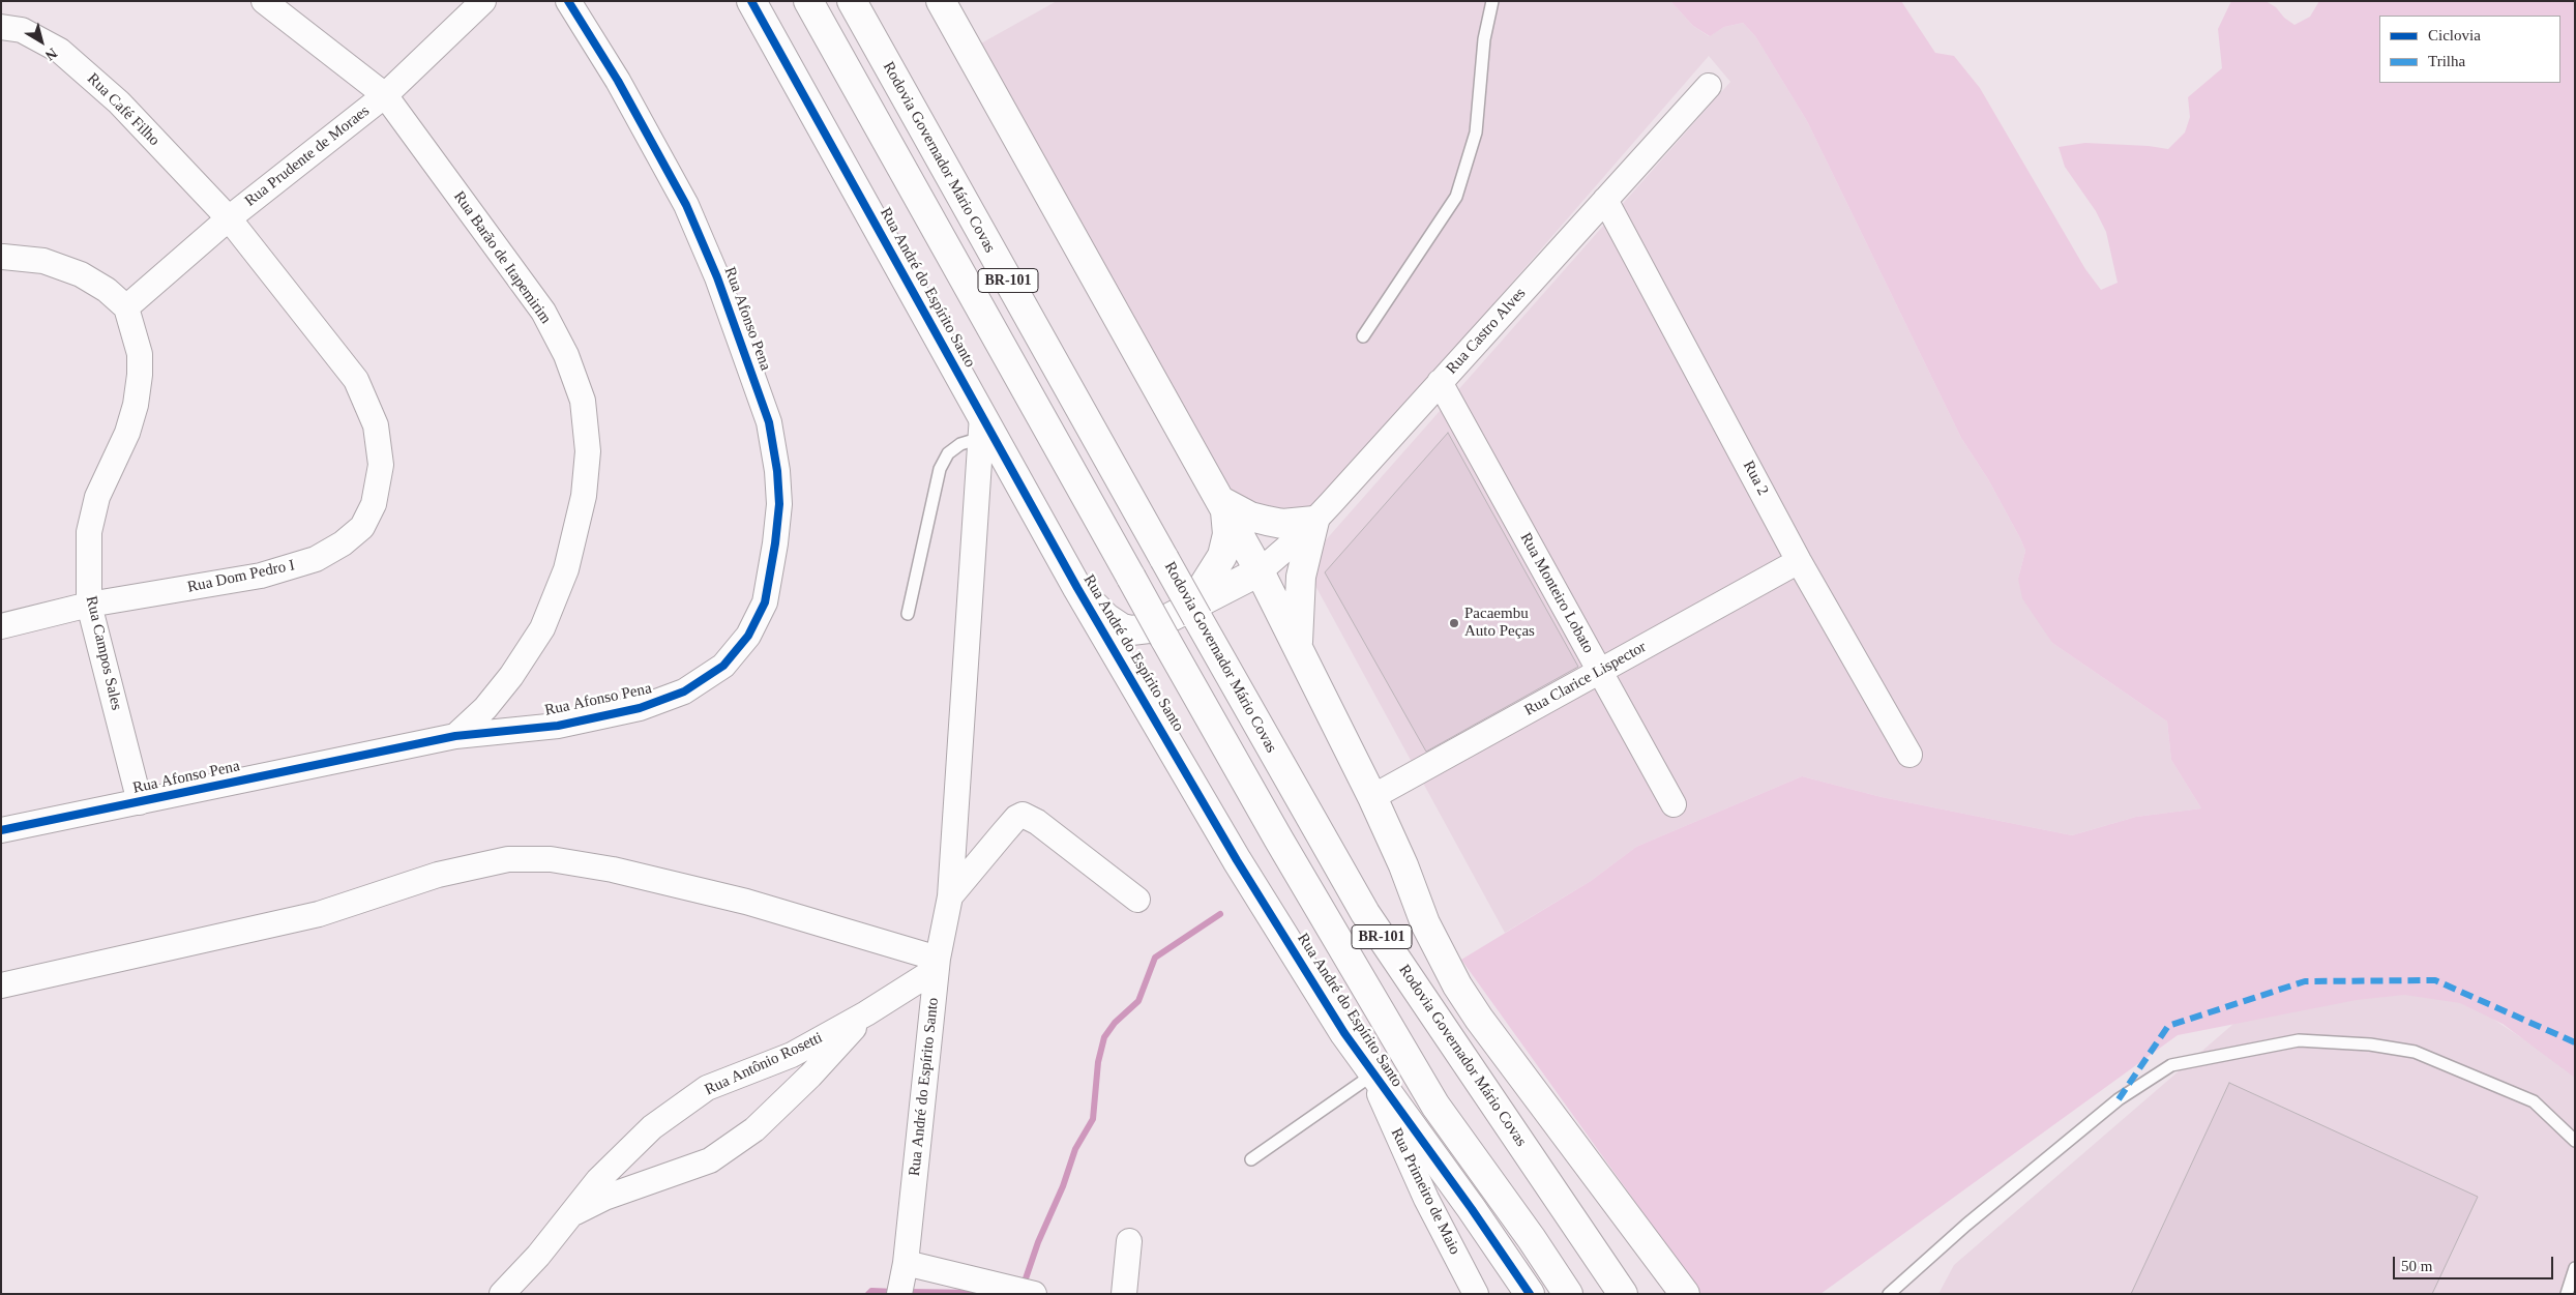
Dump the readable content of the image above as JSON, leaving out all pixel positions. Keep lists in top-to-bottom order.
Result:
{
  "streets": {
    "main road": ["Rodovia Governador Mário Covas", "BR-101", "Rua André do Espírito Santo"],
    "street": [
      "Rua Café Filho",
      "Rua Prudente de Moraes",
      "Rua Barão de Itapemirim",
      "Rua Afonso Pena",
      "Rua Castro Alves",
      "Rua 2",
      "Rua Dom Pedro I",
      "Rua Monteiro Lobato",
      "Rua Campos Sales",
      "Rua Clarice Lispector",
      "Rua Antônio Rosetti",
      "Rua Primeiro de Maio"
    ]
  },
  "crossings": [
    ["Rua Café Filho", "Rua Prudente de Moraes"],
    ["Rua Café Filho", "Rua Dom Pedro I"],
    ["Rua Prudente de Moraes", "Rua Barão de Itapemirim"],
    ["Rua Prudente de Moraes", "Rua Dom Pedro I"],
    ["Rua Prudente de Moraes", "Rua Campos Sales"],
    ["Rua Barão de Itapemirim", "Rua Afonso Pena"],
    ["Rua André do Espírito Santo", "Rua Antônio Rosetti"],
    ["Rua André do Espírito Santo", "Rua Primeiro de Maio"],
    ["Rua Afonso Pena", "Rua Campos Sales"],
    ["Rua Castro Alves", "Rua 2"],
    ["Rua Castro Alves", "Rua Monteiro Lobato"],
    ["Rua 2", "Rua Clarice Lispector"],
    ["Rua Dom Pedro I", "Rua Campos Sales"],
    ["Rua Monteiro Lobato", "Rua Clarice Lispector"]
  ],
  "places": ["Pacaembu Auto Peças"],
  "legend": ["Ciclovia", "Trilha"],
  "scale_bar": "50 m",
  "north": "bottom right"
}
